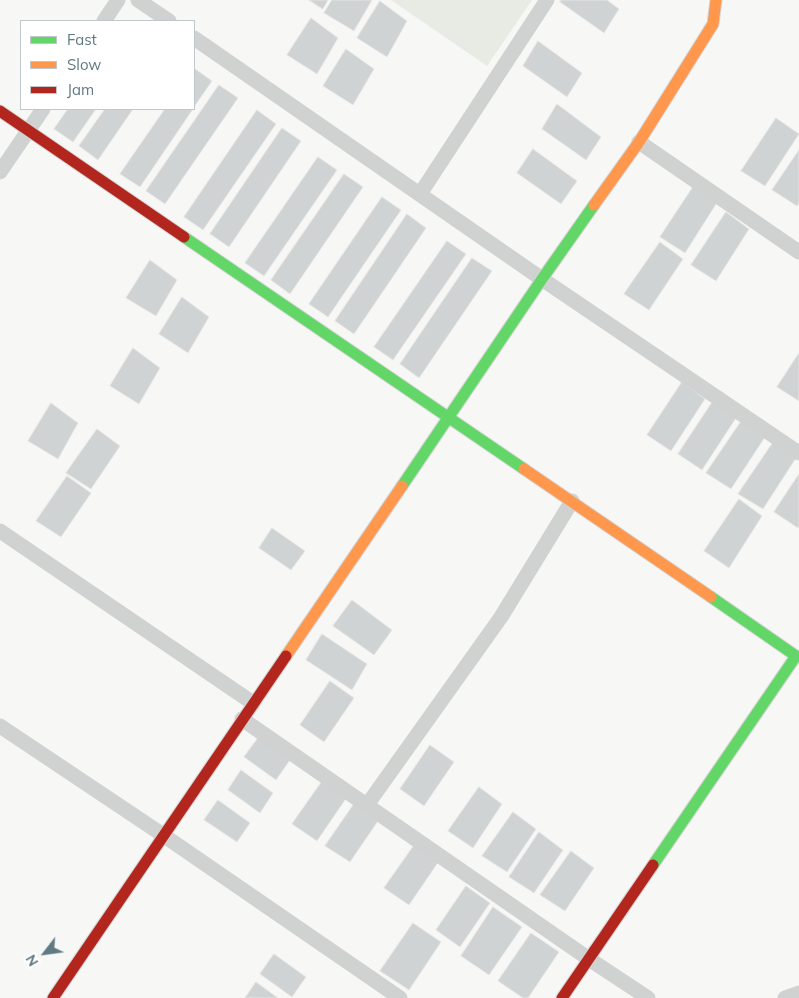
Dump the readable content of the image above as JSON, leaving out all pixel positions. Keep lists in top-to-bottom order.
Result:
{
  "legend": ["Fast", "Slow", "Jam"],
  "north": "bottom left"
}
